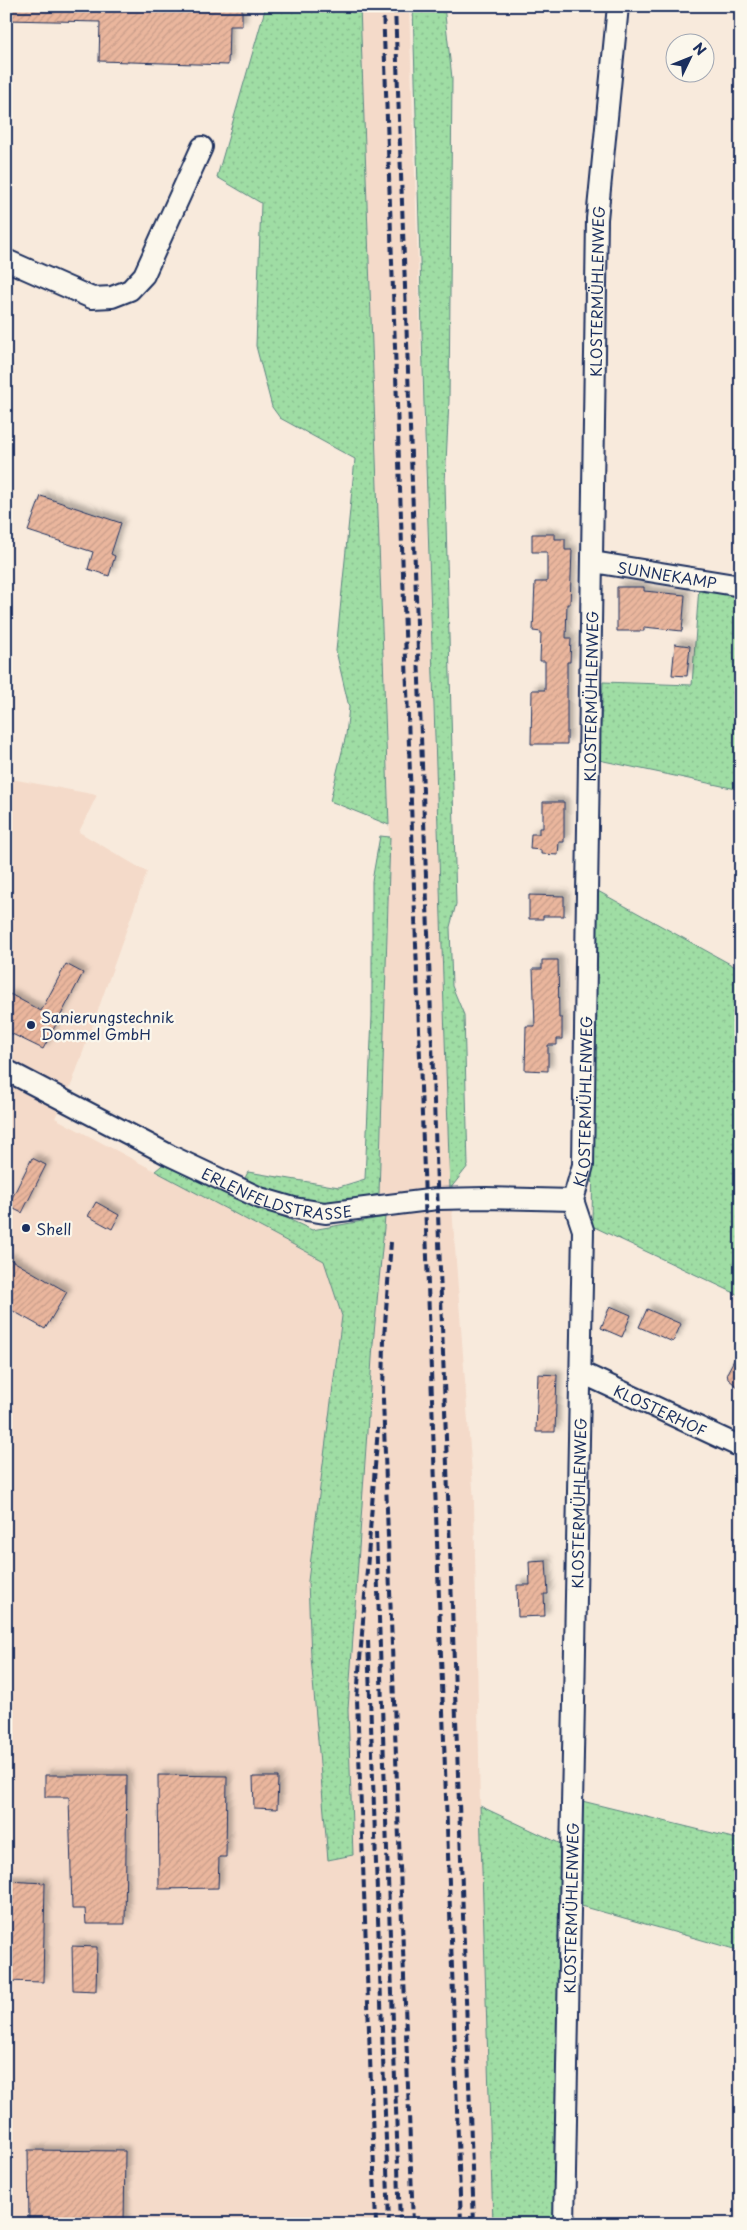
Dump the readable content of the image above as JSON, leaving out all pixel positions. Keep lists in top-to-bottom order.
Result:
{
  "streets": {
    "street": [
      "KLOSTERMÜHLENWEG",
      "SUNNEKAMP",
      "ERLENFELDSTRASSE",
      "KLOSTERHOF"
    ]
  },
  "crossings": [
    ["KLOSTERMÜHLENWEG", "SUNNEKAMP"],
    ["KLOSTERMÜHLENWEG", "ERLENFELDSTRASSE"],
    ["KLOSTERMÜHLENWEG", "KLOSTERHOF"]
  ],
  "places": ["Sanierungstechnik Dommel GmbH", "Shell"],
  "north": "top right"
}
